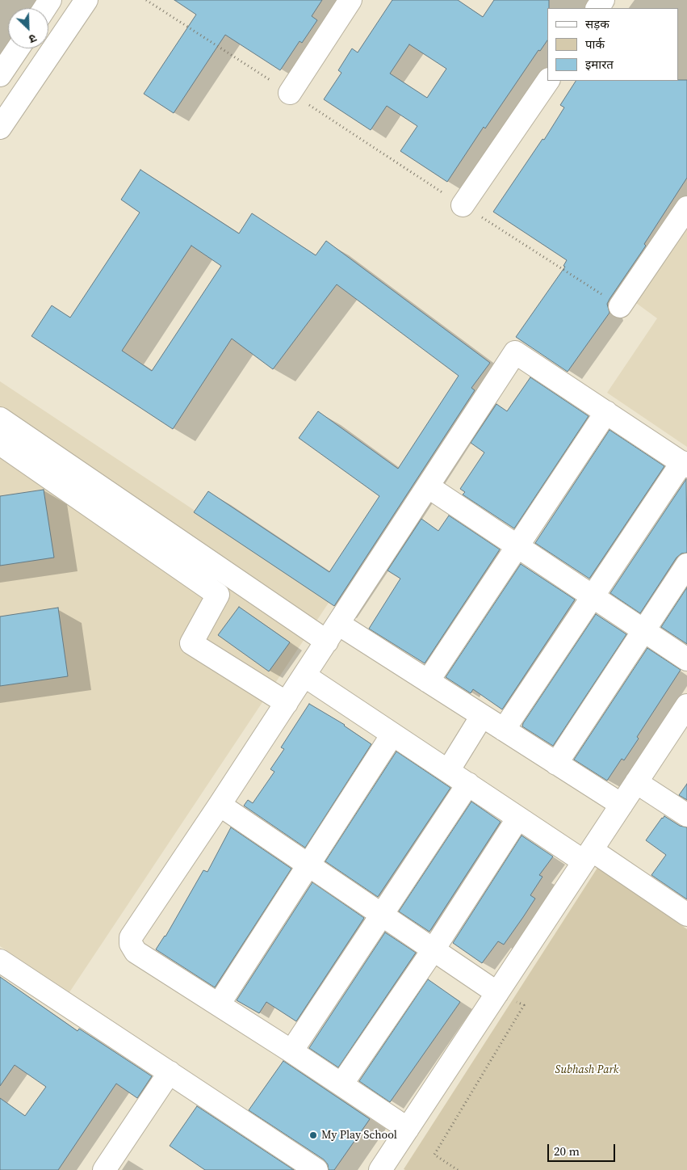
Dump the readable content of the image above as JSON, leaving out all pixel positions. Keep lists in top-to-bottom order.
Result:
{
  "parks": ["Subhash Park"],
  "places": ["My Play School"],
  "legend": ["सड़क", "पार्क", "इमारत"],
  "scale_bar": "20 m",
  "north": "bottom right"
}
